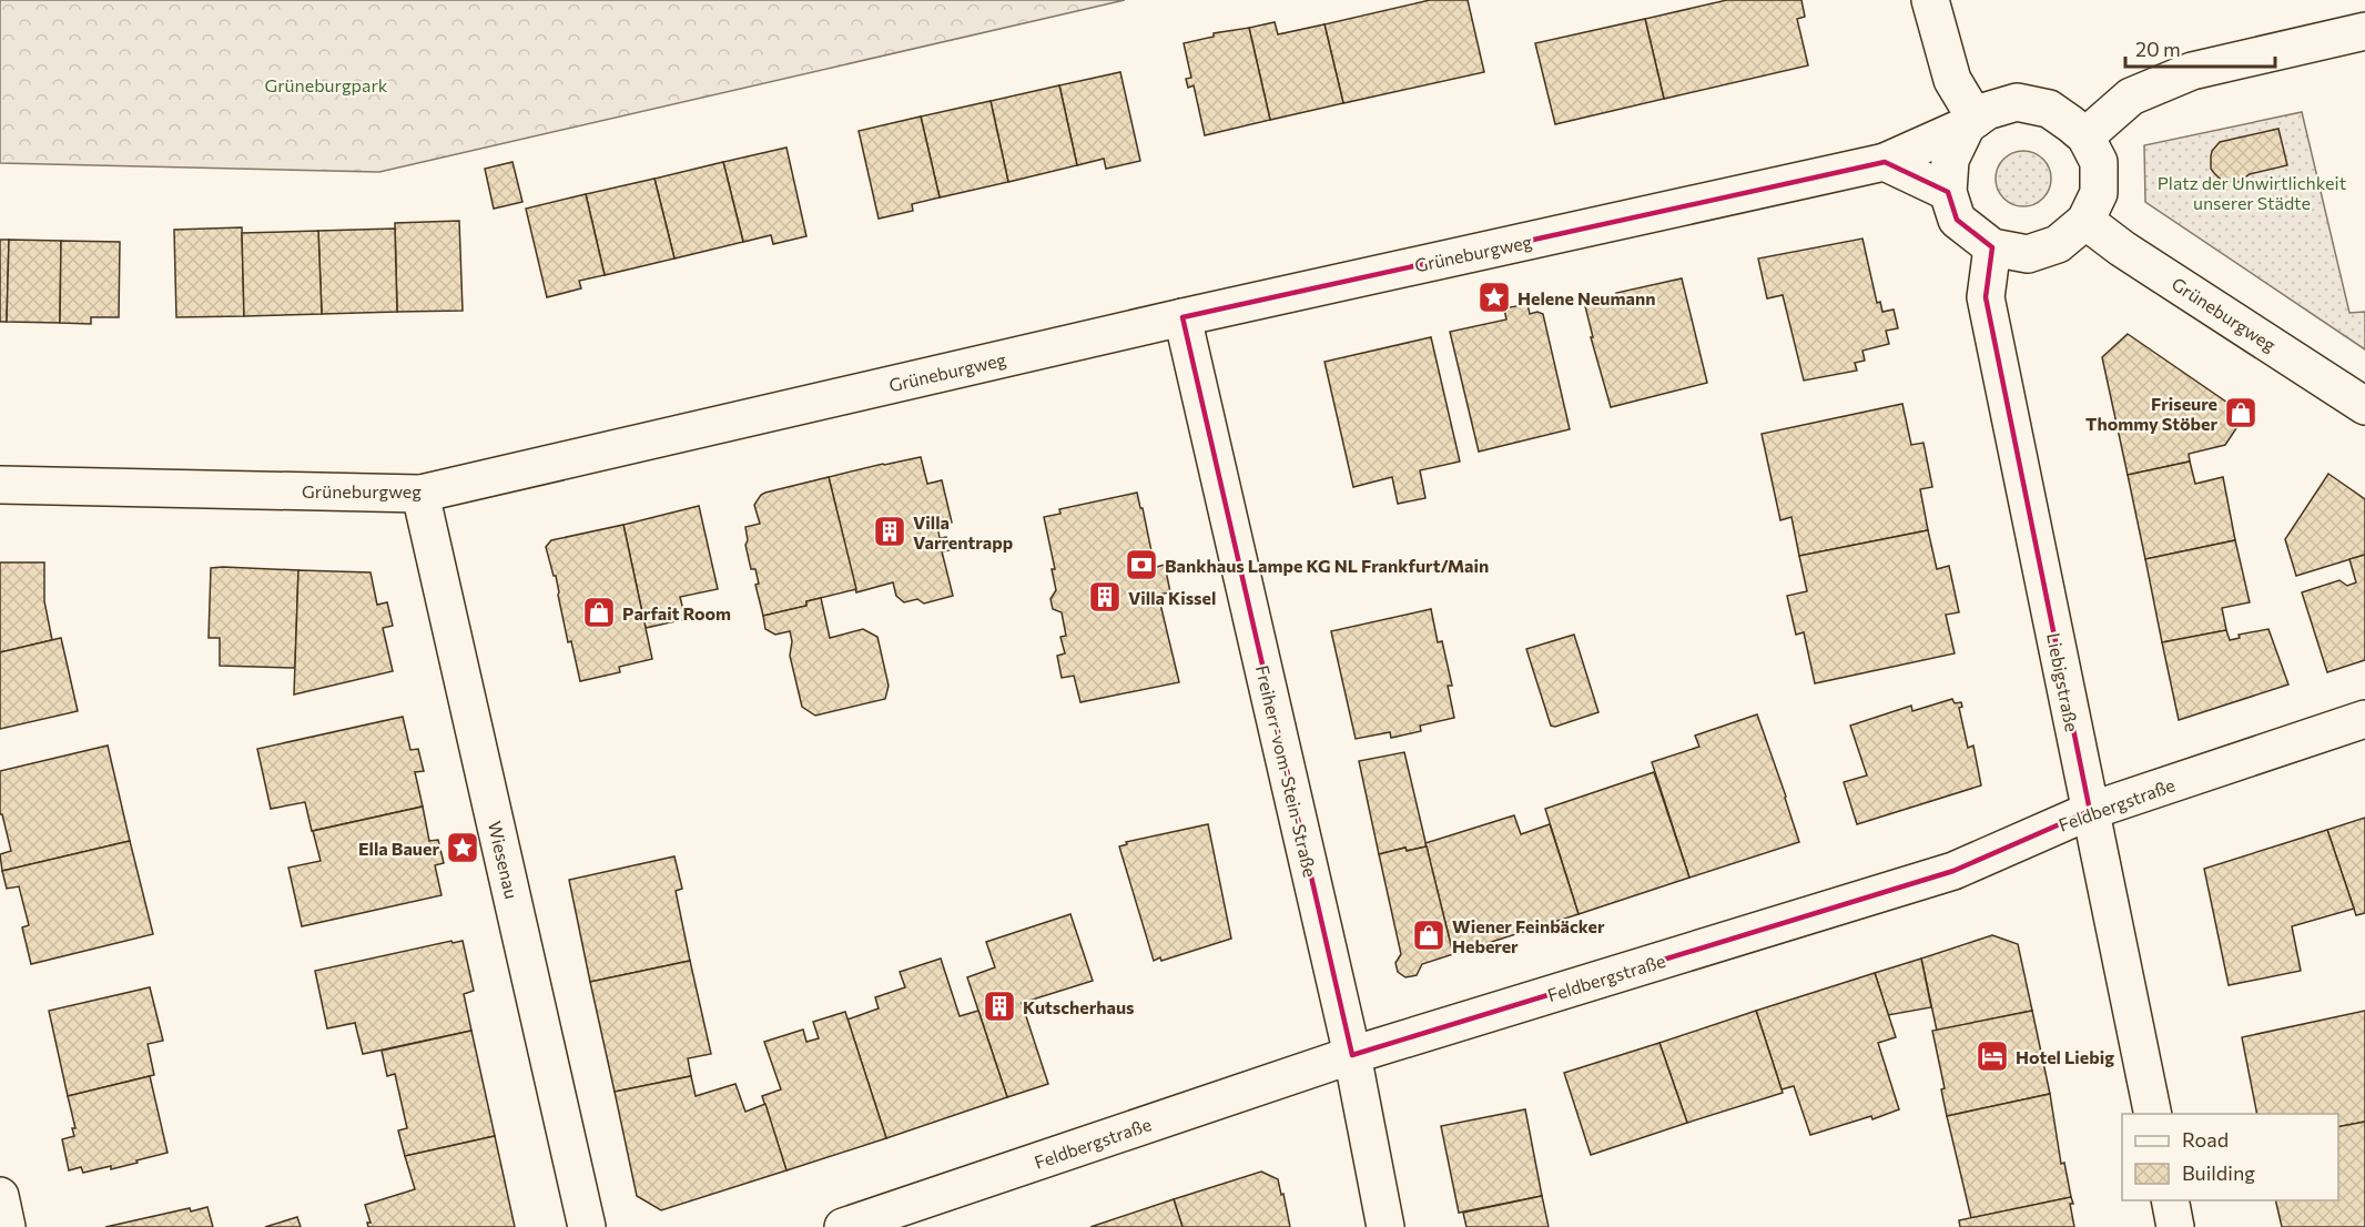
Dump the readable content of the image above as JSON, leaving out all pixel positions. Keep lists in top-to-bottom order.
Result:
{
  "streets": {
    "street": [
      "Grüneburgweg",
      "Liebigstraße",
      "Freiherr-vom-Stein-Straße",
      "Feldbergstraße",
      "Wiesenau"
    ]
  },
  "crossings": [
    ["Grüneburgweg", "Liebigstraße"],
    ["Grüneburgweg", "Freiherr-vom-Stein-Straße"],
    ["Grüneburgweg", "Wiesenau"],
    ["Liebigstraße", "Feldbergstraße"],
    ["Freiherr-vom-Stein-Straße", "Feldbergstraße"]
  ],
  "parks": ["Grüneburgpark", "Platz der Unwirtlichkeit unserer Städte"],
  "places": {
    "place": ["Helene Neumann", "Ella Bauer"],
    "shop": ["Friseure Thommy Stöber", "Parfait Room", "Wiener Feinbäcker Heberer"],
    "building": ["Villa Varrentrapp", "Villa Kissel", "Kutscherhaus"],
    "bank": ["Bankhaus Lampe KG NL Frankfurt/Main"],
    "hotel": ["Hotel Liebig"]
  },
  "legend": ["Road", "Building"],
  "scale_bar": "20 m"
}
